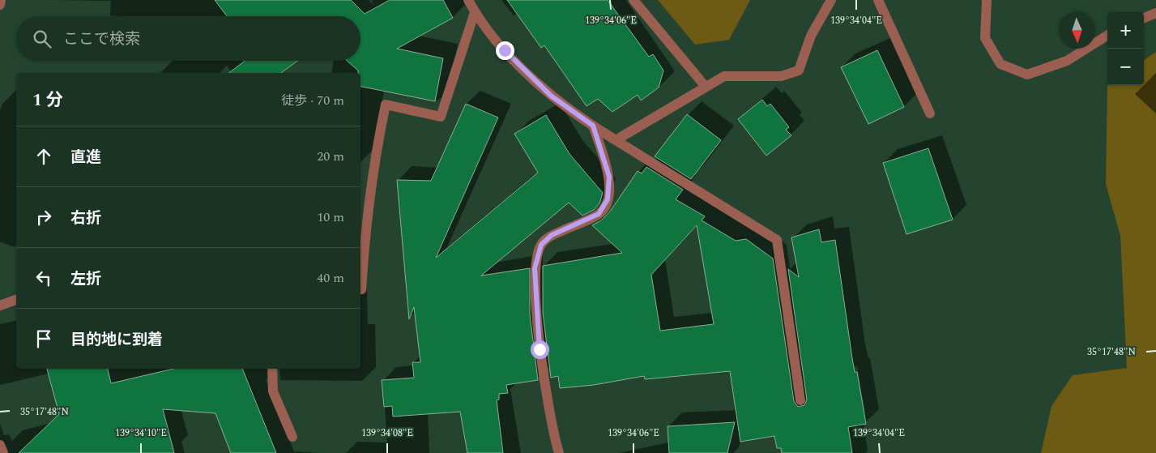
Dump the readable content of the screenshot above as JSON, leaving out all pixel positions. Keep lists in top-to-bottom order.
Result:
{
  "north": "bottom",
  "page": {
    "map_buttons": ["+", "−"],
    "search": "ここで検索",
    "heading": ["1 分", "徒歩 · 70 m"],
    "list": [
      ["直進", "20 m"],
      ["右折", "10 m"],
      ["左折", "40 m"],
      "目的地に到着"
    ]
  },
  "coordinates": [
    "139°34'06\"E",
    "139°34'04\"E",
    "35°17'48\"N",
    "139°34'10\"E",
    "139°34'08\"E"
  ]
}
